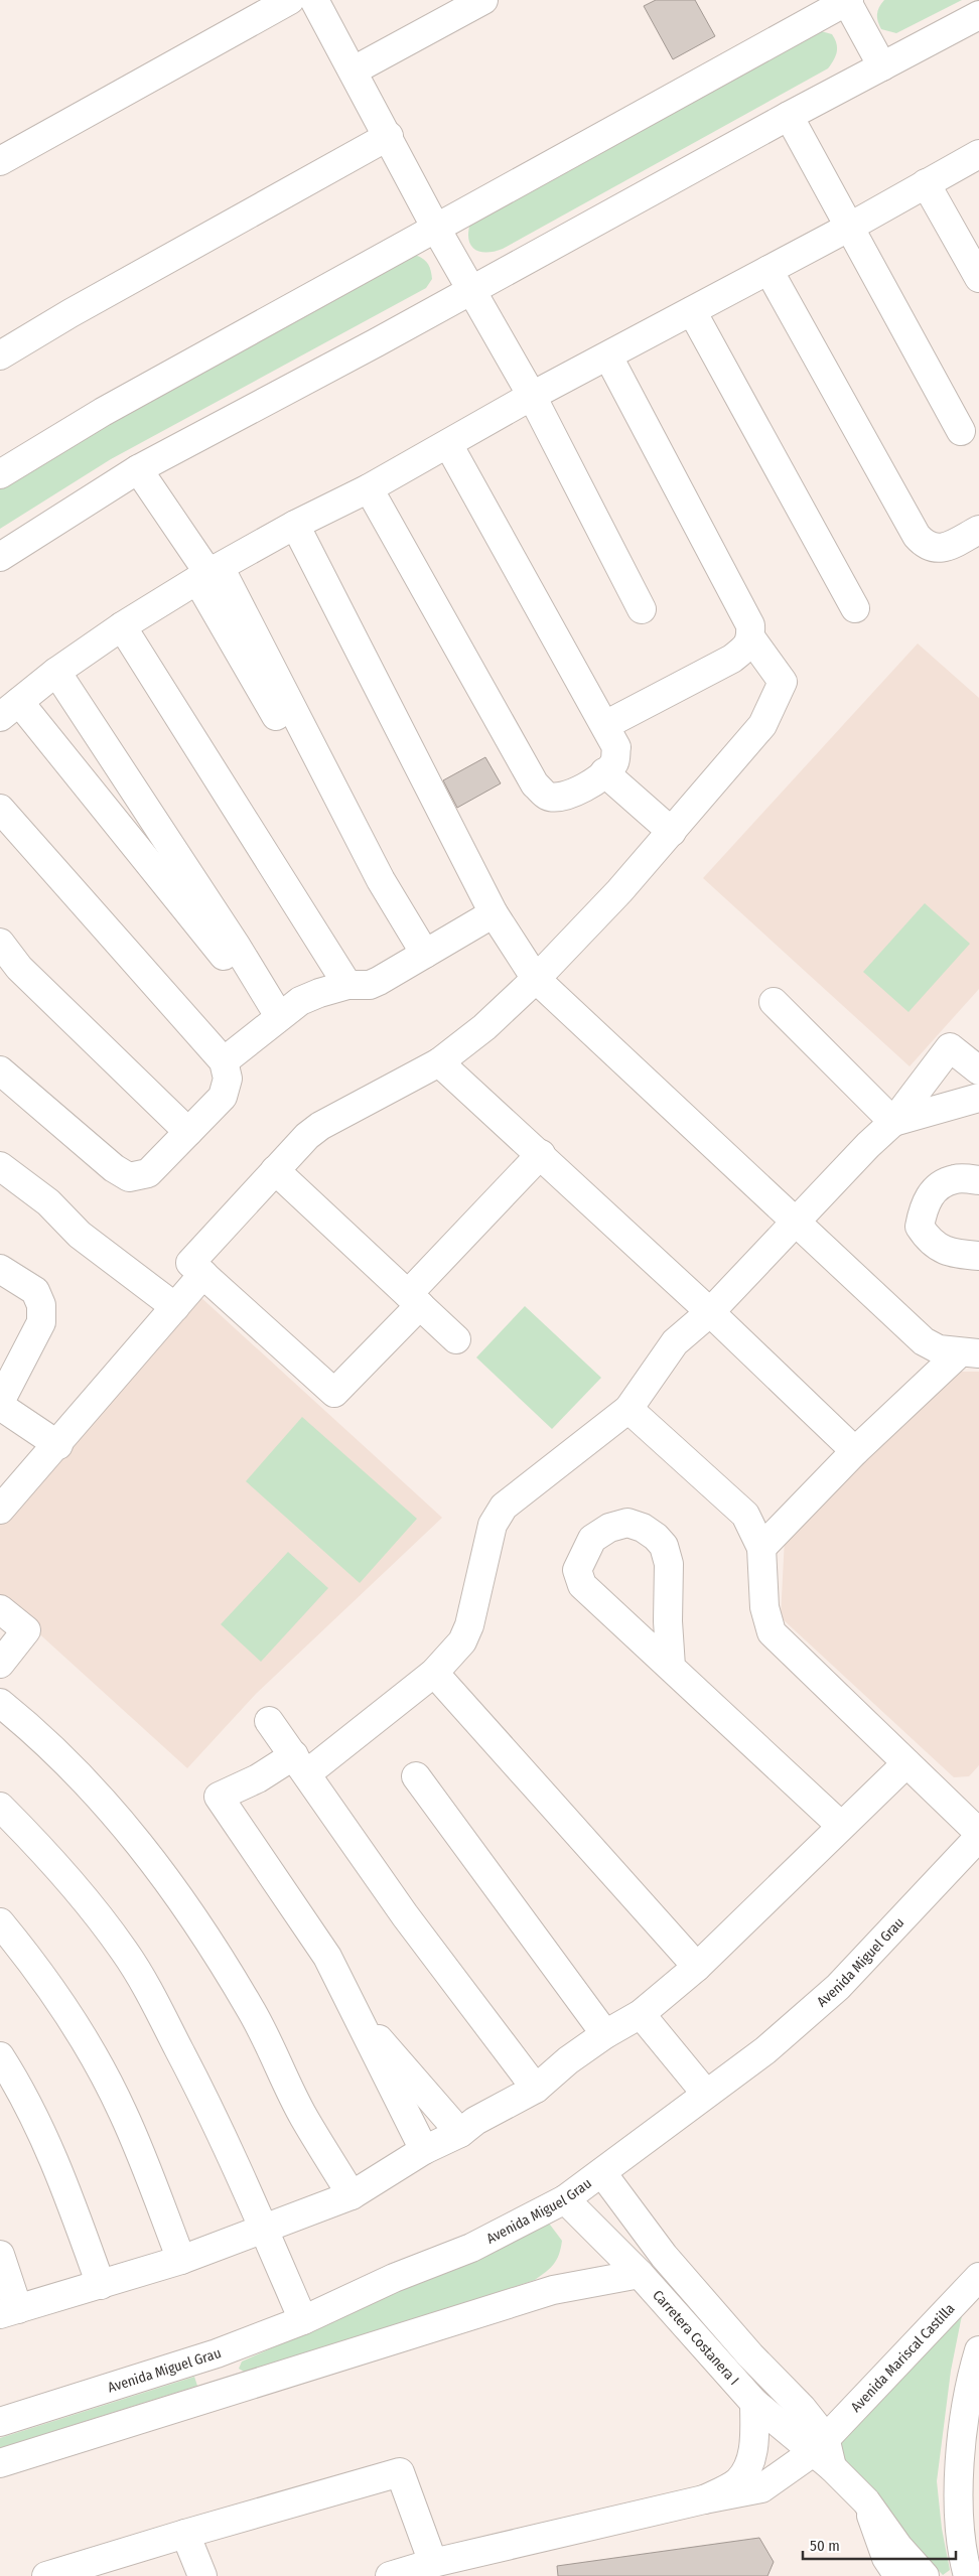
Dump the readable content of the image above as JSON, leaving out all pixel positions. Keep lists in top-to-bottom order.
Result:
{
  "streets": {
    "street": ["Avenida Miguel Grau", "Carretera Costanera I", "Avenida Mariscal Castilla"]
  },
  "crossings": [
    ["Avenida Miguel Grau", "Carretera Costanera I"],
    ["Carretera Costanera I", "Avenida Mariscal Castilla"]
  ],
  "scale_bar": "50 m"
}
